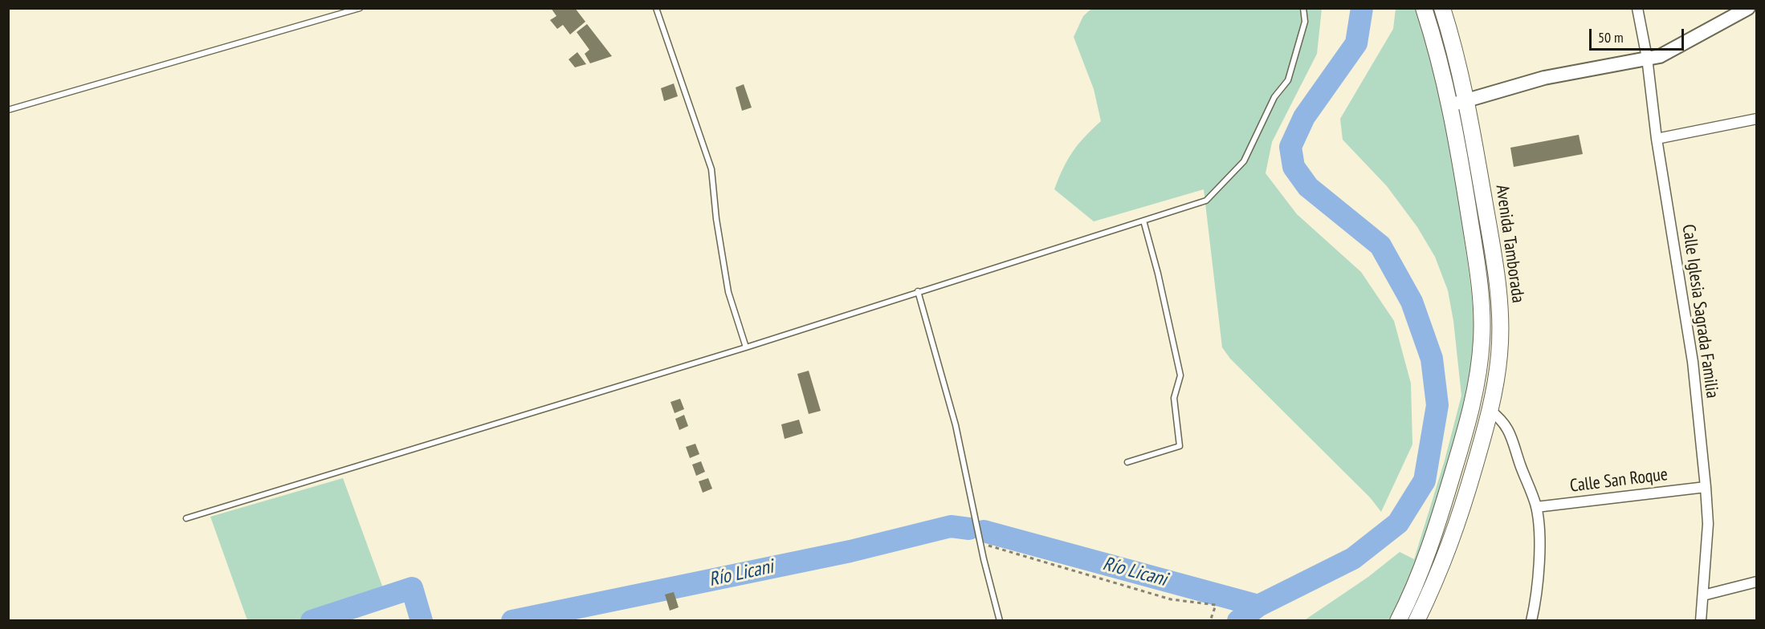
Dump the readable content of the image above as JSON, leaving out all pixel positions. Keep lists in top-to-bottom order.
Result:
{
  "streets": {
    "main road": ["Avenida Tamborada"],
    "street": ["Calle Iglesia Sagrada Familia", "Calle San Roque"]
  },
  "crossings": [
    ["Calle Iglesia Sagrada Familia", "Calle San Roque"]
  ],
  "water": ["Río Licani"],
  "scale_bar": "50 m"
}
